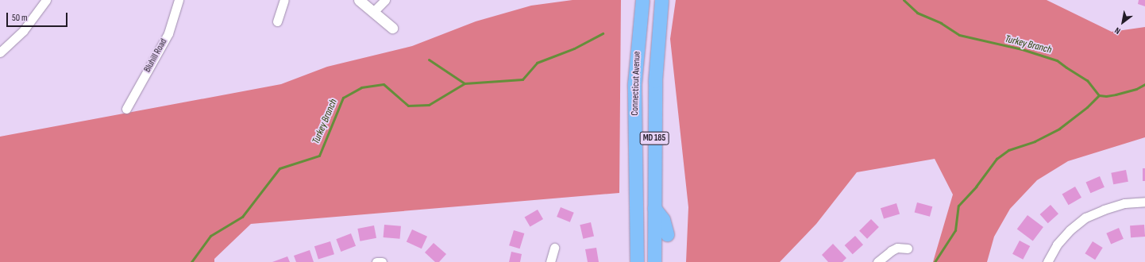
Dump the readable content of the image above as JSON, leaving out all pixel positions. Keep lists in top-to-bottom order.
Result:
{
  "streets": {
    "main road": ["Connecticut Avenue", "MD 185"],
    "street": ["Bluhill Road"]
  },
  "water": ["Turkey Branch"],
  "scale_bar": "50 m",
  "north": "bottom left"
}
